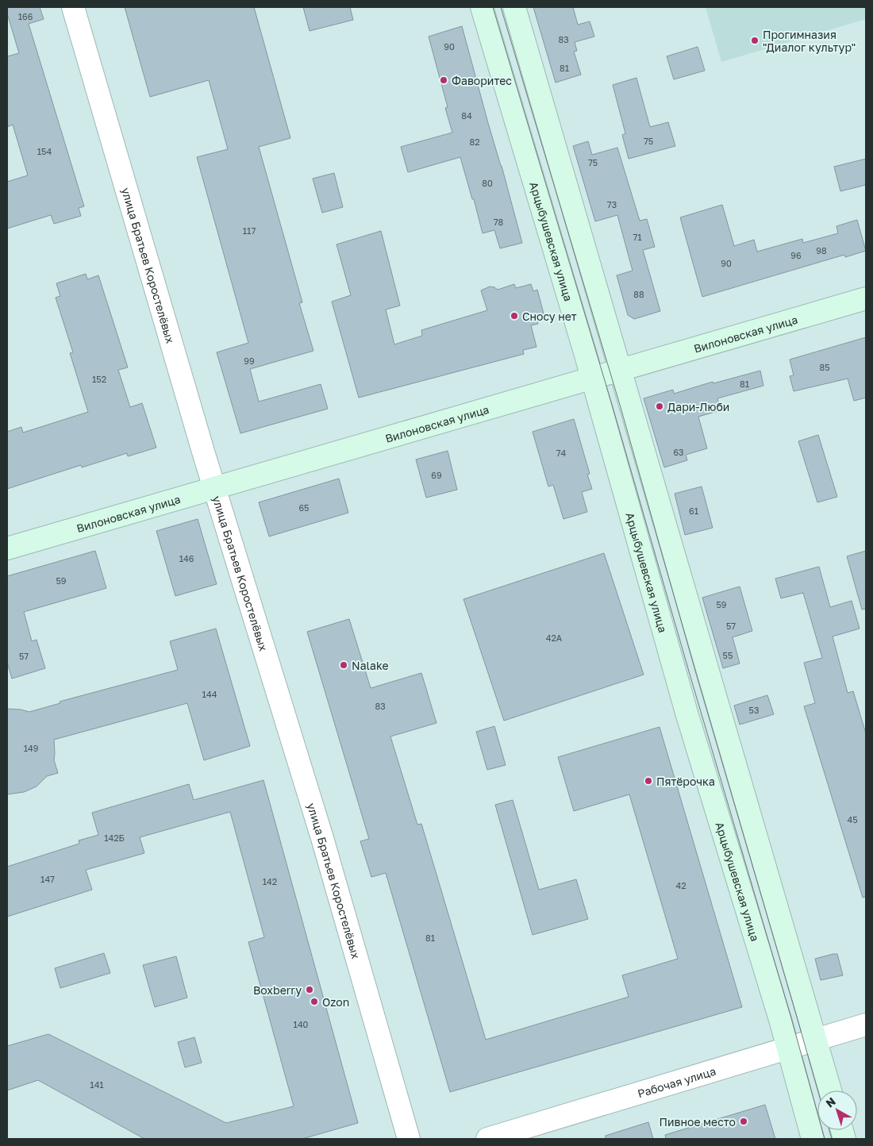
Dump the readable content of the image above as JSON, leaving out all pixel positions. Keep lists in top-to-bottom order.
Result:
{
  "streets": {
    "main road": ["Арцыбушевская улица", "Вилоновская улица"],
    "street": ["улица Братьев Коростелёвых", "Рабочая улица"]
  },
  "crossings": [
    ["Арцыбушевская улица", "Вилоновская улица"],
    ["Арцыбушевская улица", "Рабочая улица"],
    ["улица Братьев Коростелёвых", "Вилоновская улица"]
  ],
  "places": [
    "Прогимназия \"Диалог культур\"",
    "Фаворитес",
    "Сносу нет",
    "Дари-Люби",
    "Nalake",
    "Пятёрочка",
    "Boxberry",
    "Ozon",
    "Пивное место"
  ],
  "house_numbers": [
    "166",
    "83",
    "90",
    "81",
    "84",
    "75",
    "82",
    "154",
    "75",
    "80",
    "73",
    "78",
    "117",
    "71",
    "98",
    "96",
    "90",
    "88",
    "99",
    "85",
    "152",
    "81",
    "63",
    "74",
    "69",
    "65",
    "61",
    "146",
    "59",
    "59",
    "57",
    "42А",
    "55",
    "57",
    "144",
    "83",
    "53",
    "149",
    "45",
    "142Б",
    "147",
    "142",
    "42",
    "81",
    "140",
    "141"
  ],
  "north": "top left"
}
